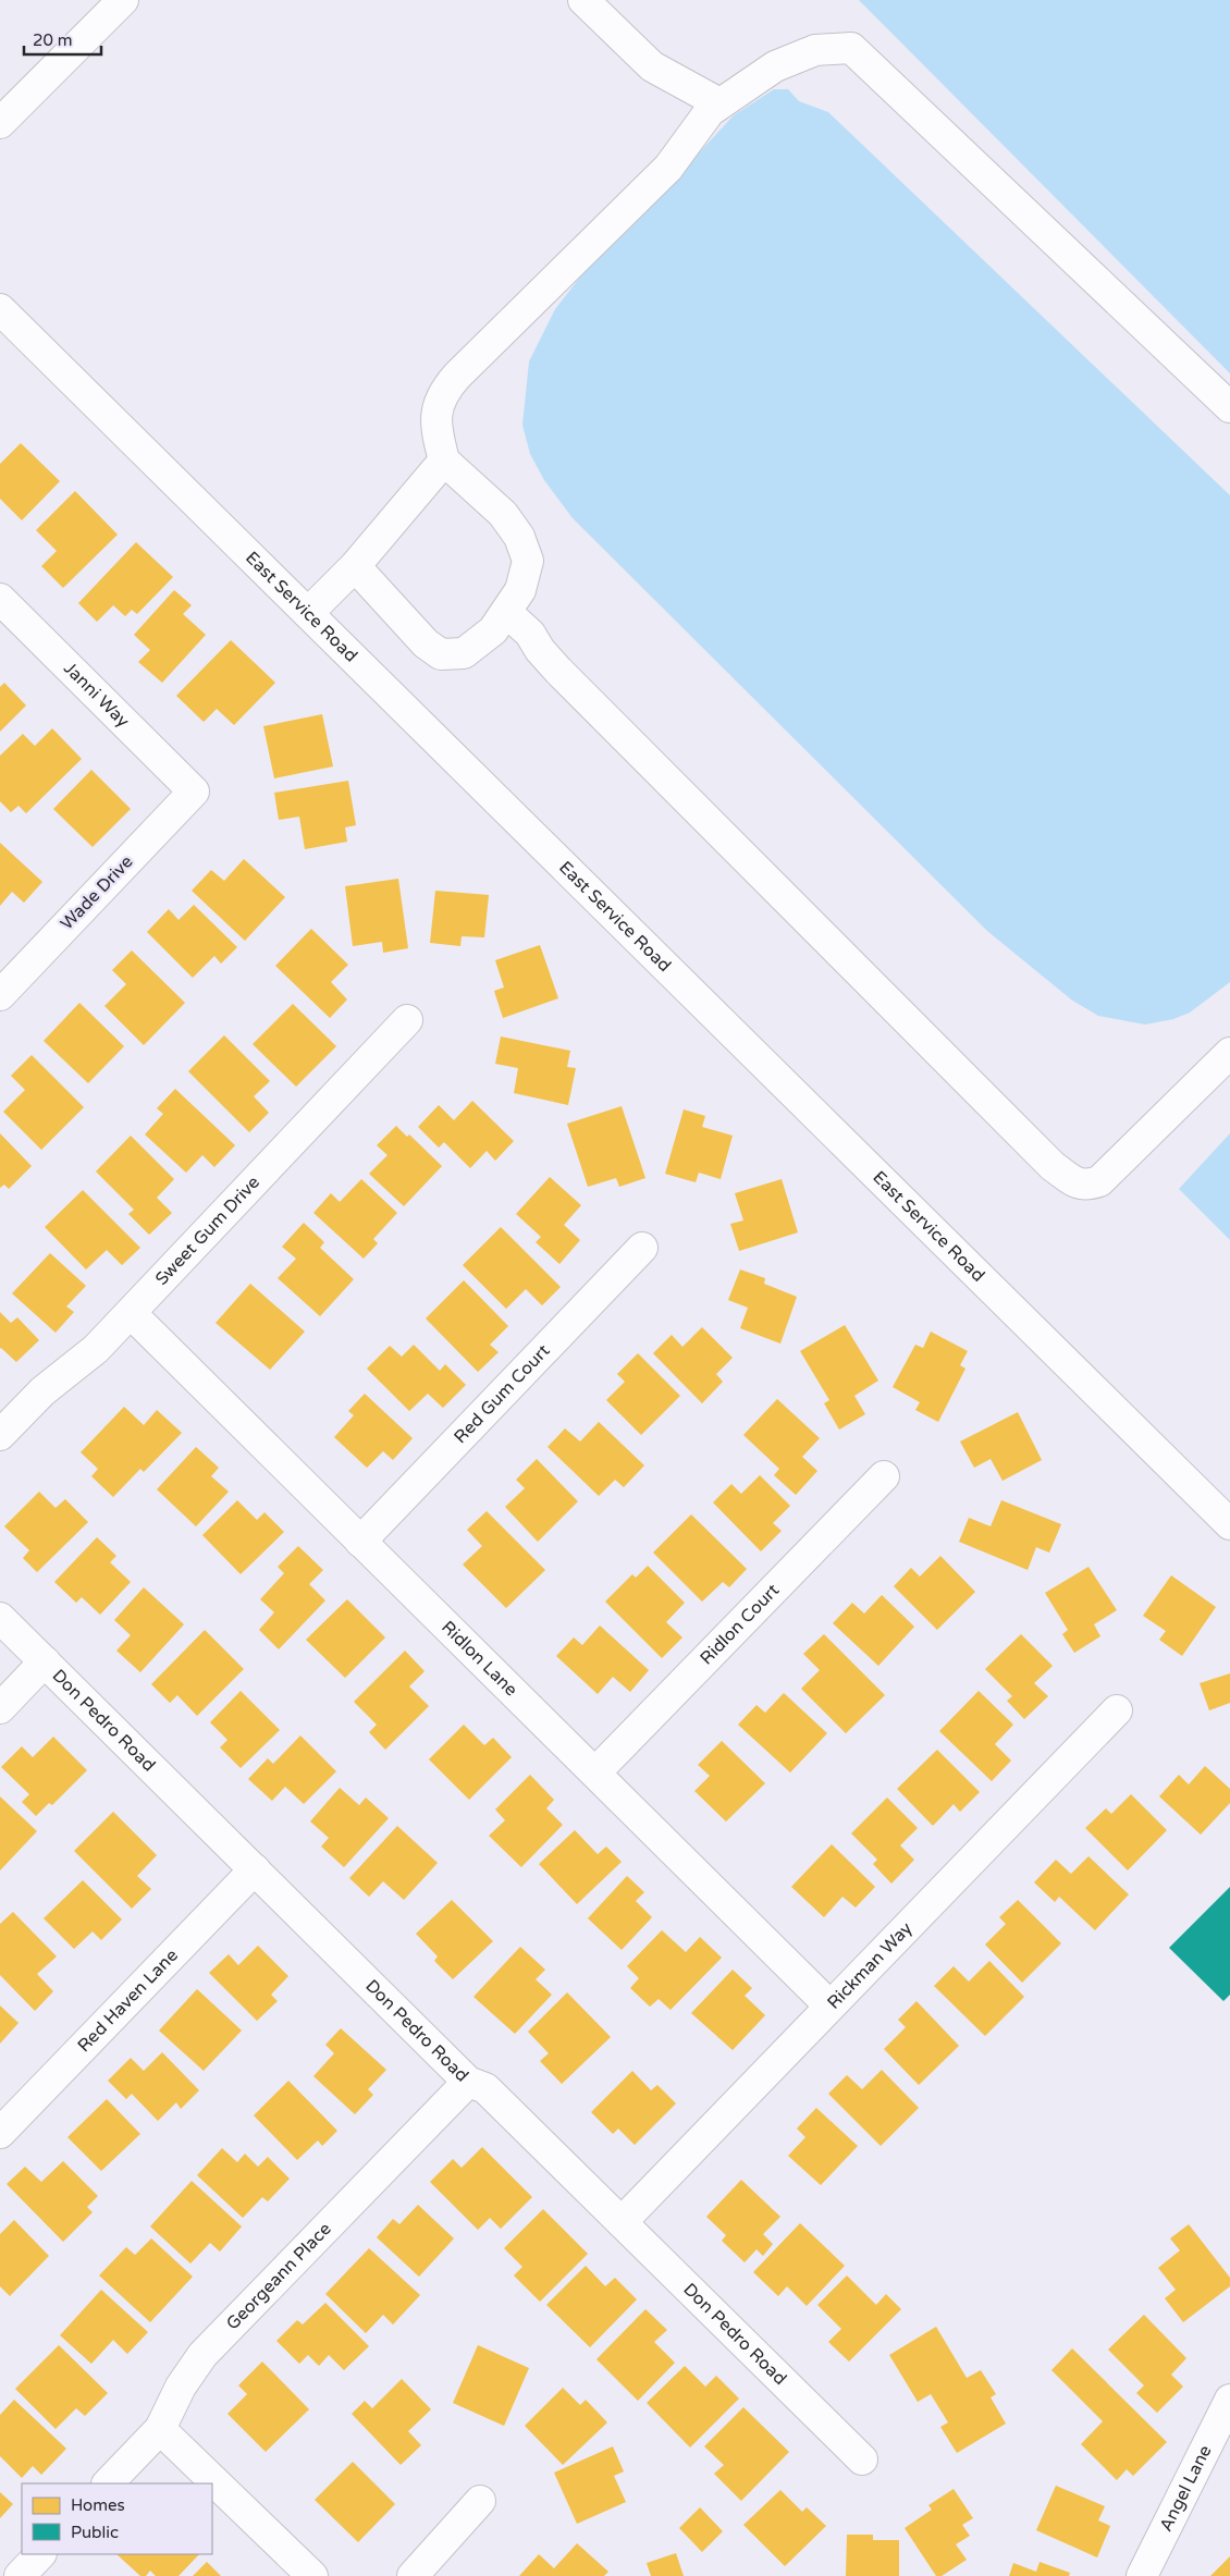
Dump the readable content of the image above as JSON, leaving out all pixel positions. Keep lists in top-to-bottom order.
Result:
{
  "streets": {
    "street": [
      "East Service Road",
      "Janni Way",
      "Wade Drive",
      "Sweet Gum Drive",
      "Red Gum Court",
      "Ridlon Court",
      "Ridlon Lane",
      "Don Pedro Road",
      "Rickman Way",
      "Red Haven Lane",
      "Georgeann Place",
      "Angel Lane"
    ]
  },
  "crossings": [
    ["Janni Way", "Wade Drive"],
    ["Sweet Gum Drive", "Ridlon Lane"],
    ["Red Gum Court", "Ridlon Lane"],
    ["Ridlon Court", "Ridlon Lane"],
    ["Ridlon Lane", "Rickman Way"],
    ["Don Pedro Road", "Rickman Way"],
    ["Don Pedro Road", "Red Haven Lane"],
    ["Don Pedro Road", "Georgeann Place"]
  ],
  "legend": ["Homes", "Public"],
  "scale_bar": "20 m"
}
